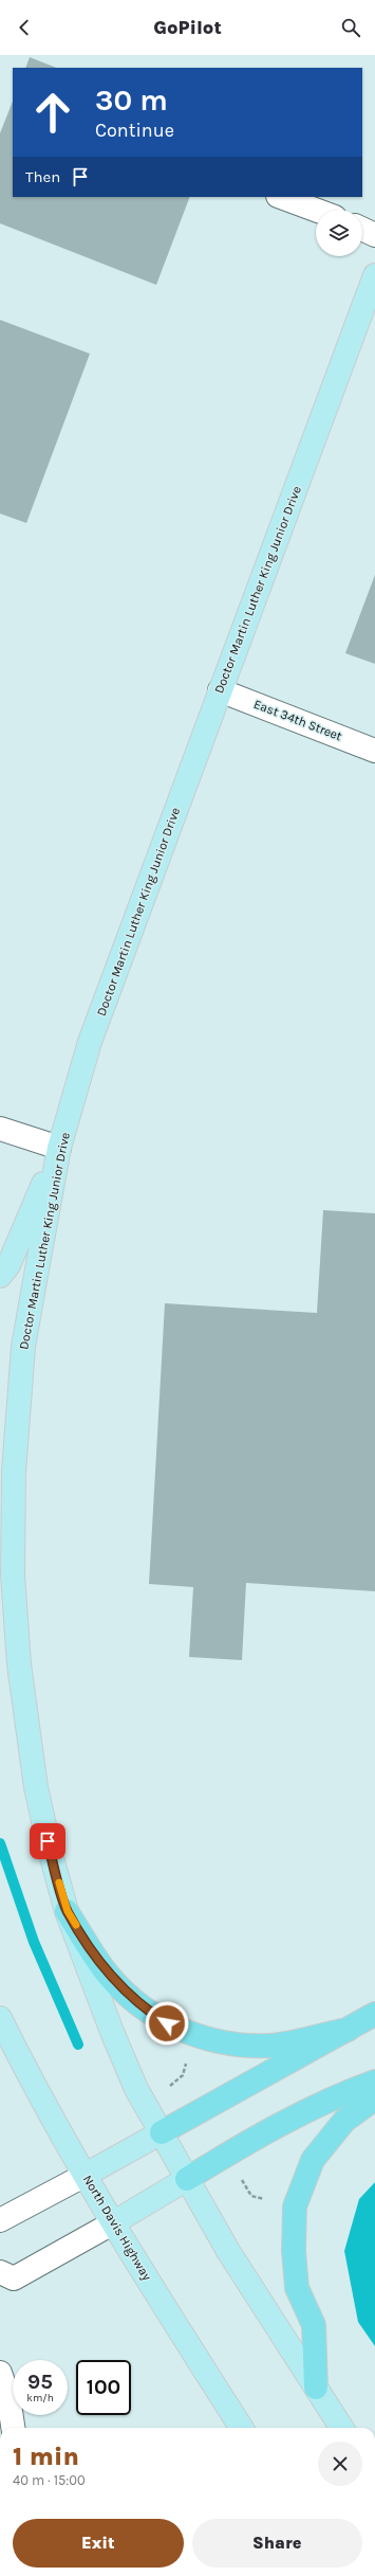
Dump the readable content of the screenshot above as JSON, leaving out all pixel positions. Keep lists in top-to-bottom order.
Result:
{
  "streets": {
    "main road": ["Doctor Martin Luther King Junior Drive", "North Davis Highway"],
    "street": ["East 34th Street"]
  },
  "crossings": [
    ["Doctor Martin Luther King Junior Drive", "East 34th Street"]
  ],
  "page": {
    "header": "GoPilot",
    "turn": ["30 m", "Continue"],
    "then": "Then",
    "speed": "95 km/h",
    "limit": "100",
    "heading": ["1 min", "40 m · 15:00"],
    "buttons": ["Exit", "Share"]
  }
}
